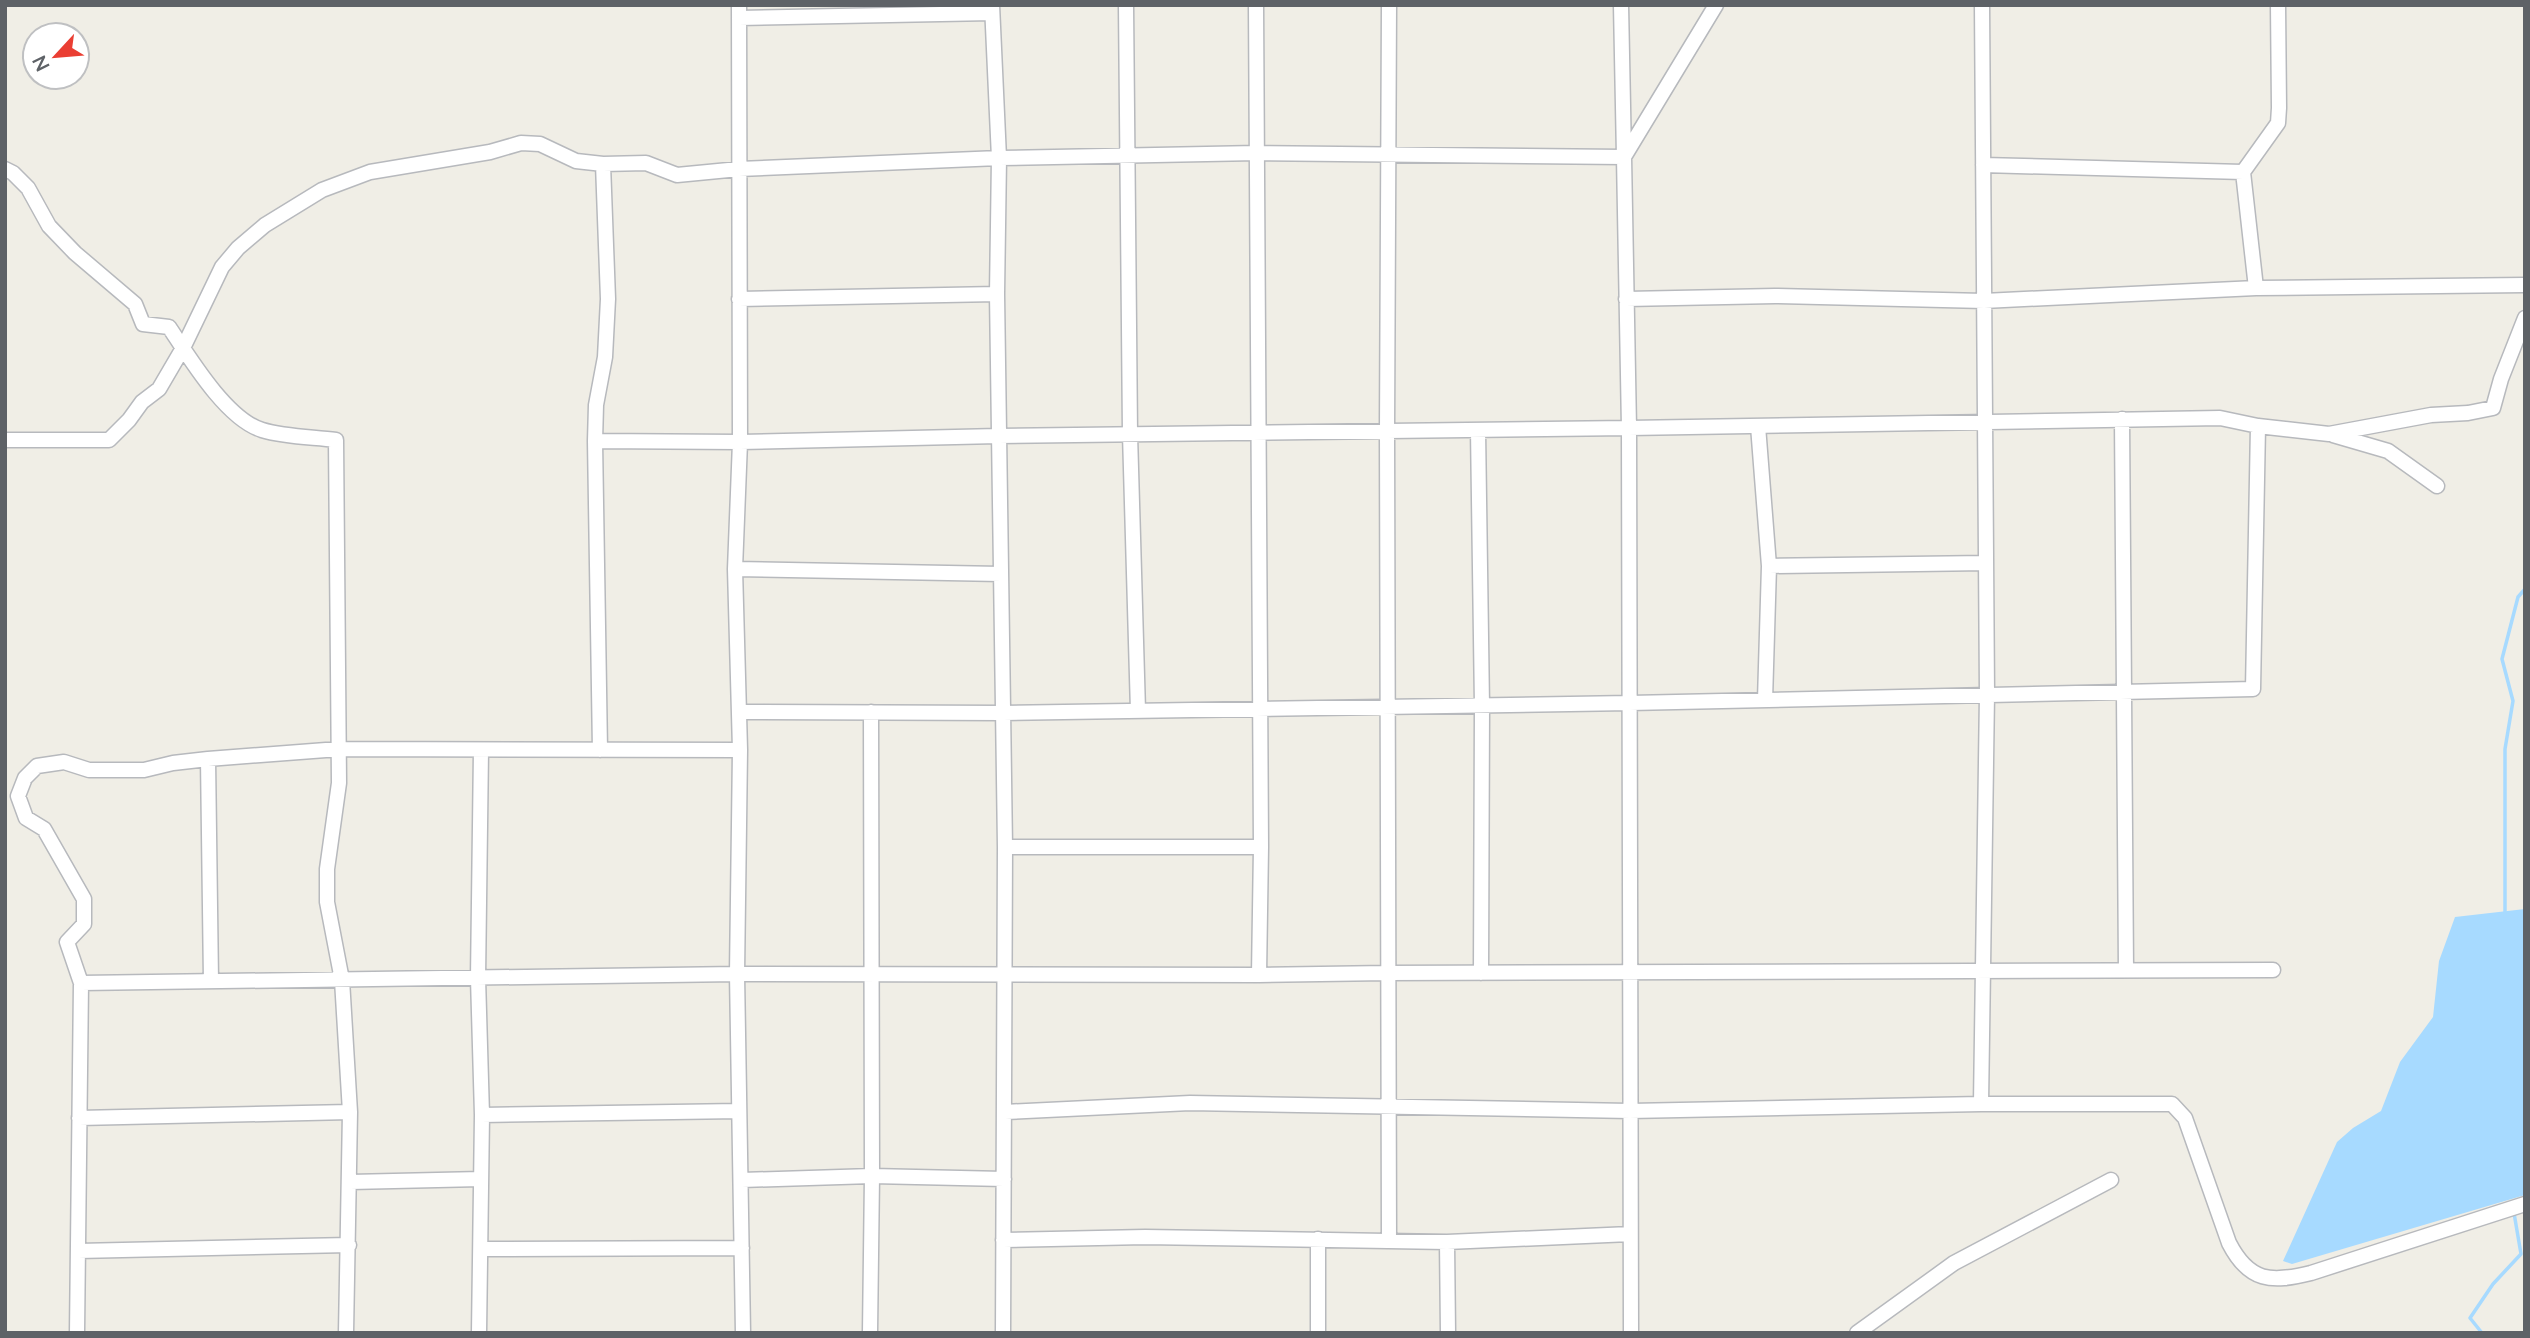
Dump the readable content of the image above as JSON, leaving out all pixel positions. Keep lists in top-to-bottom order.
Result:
{
  "north": "bottom left"
}
